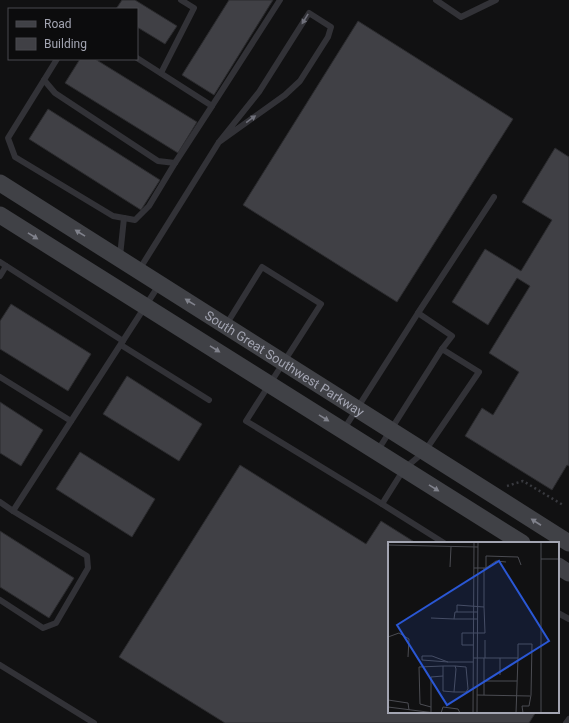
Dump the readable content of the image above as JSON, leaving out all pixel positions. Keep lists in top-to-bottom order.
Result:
{
  "streets": {
    "main road": ["South Great Southwest Parkway"]
  },
  "legend": ["Road", "Building"]
}
